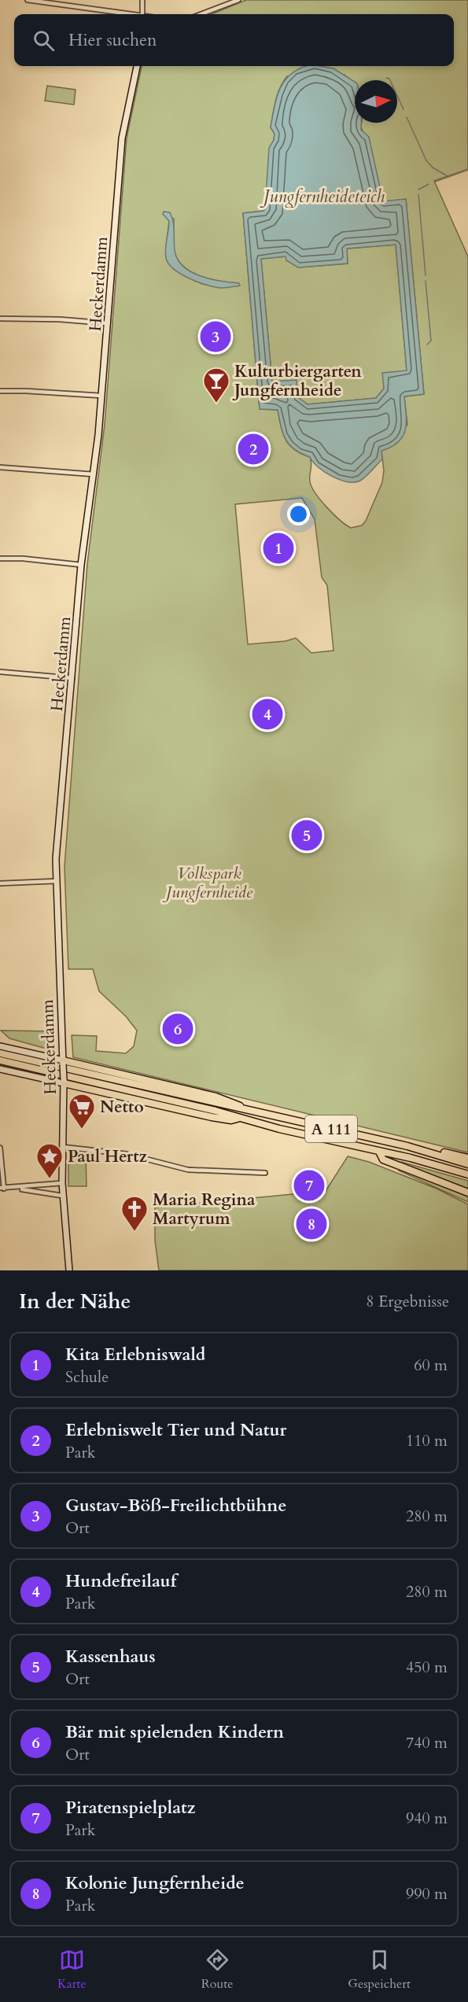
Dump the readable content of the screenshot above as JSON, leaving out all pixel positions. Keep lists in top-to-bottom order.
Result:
{
  "streets": {
    "highway": ["A 111"],
    "street": ["Heckerdamm"]
  },
  "water": ["Jungfernheideteich"],
  "parks": ["Volkspark Jungfernheide"],
  "places": {
    "bar": ["Kulturbiergarten Jungfernheide"],
    "supermarket": ["Netto"],
    "place": ["Paul Hertz"],
    "church": ["Maria Regina Martyrum"]
  },
  "north": "right",
  "page": {
    "search": "Hier suchen",
    "pins": [
      "3",
      "2",
      "1",
      "4",
      "5",
      "6",
      "7",
      "8"
    ],
    "heading": ["In der Nähe", "8 Ergebnisse"],
    "list": [
      {
        "mark": "1",
        "name": "Kita Erlebniswald",
        "note": "Schule",
        "value": "60 m"
      },
      {
        "mark": "2",
        "name": "Erlebniswelt Tier und Natur",
        "note": "Park",
        "value": "110 m"
      },
      {
        "mark": "3",
        "name": "Gustav-Böß-Freilichtbühne",
        "note": "Ort",
        "value": "280 m"
      },
      {
        "mark": "4",
        "name": "Hundefreilauf",
        "note": "Park",
        "value": "280 m"
      },
      {
        "mark": "5",
        "name": "Kassenhaus",
        "note": "Ort",
        "value": "450 m"
      },
      {
        "mark": "6",
        "name": "Bär mit spielenden Kindern",
        "note": "Ort",
        "value": "740 m"
      },
      {
        "mark": "7",
        "name": "Piratenspielplatz",
        "note": "Park",
        "value": "940 m"
      },
      {
        "mark": "8",
        "name": "Kolonie Jungfernheide",
        "note": "Park",
        "value": "990 m"
      }
    ],
    "nav": ["Karte", "Route", "Gespeichert"]
  }
}
